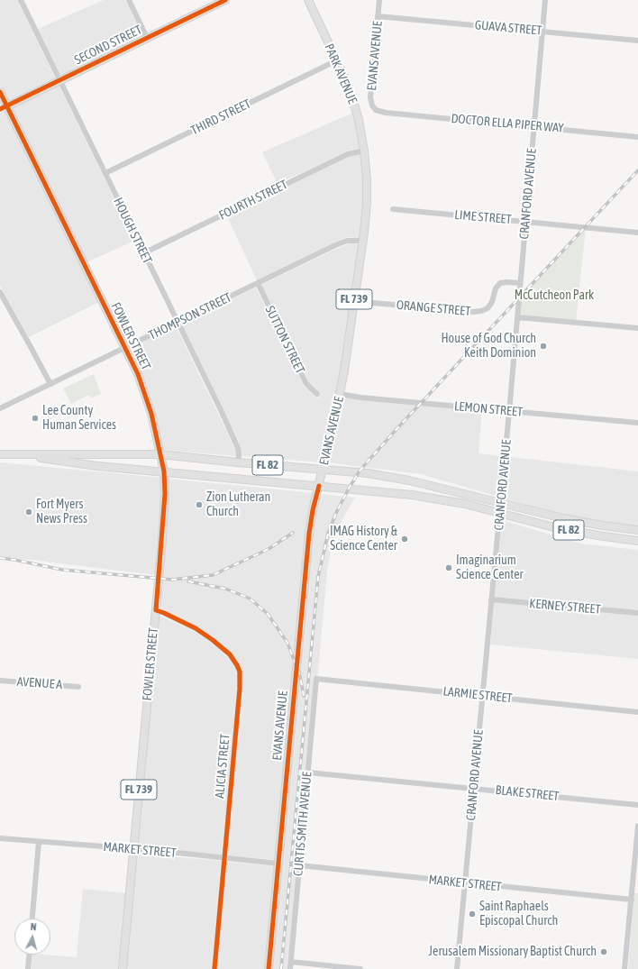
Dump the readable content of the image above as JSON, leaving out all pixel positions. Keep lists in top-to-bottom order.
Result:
{
  "streets": {
    "main road": [
      "SECOND STREET",
      "EVANS AVENUE",
      "PARK AVENUE",
      "FL 739",
      "FOWLER STREET",
      "FL 82"
    ],
    "street": [
      "GUAVA STREET",
      "THIRD STREET",
      "DOCTOR ELLA PIPER WAY",
      "CRANFORD AVENUE",
      "FOURTH STREET",
      "LIME STREET",
      "HOUGH STREET",
      "ORANGE STREET",
      "THOMPSON STREET",
      "SUTTON STREET",
      "LEMON STREET",
      "KERNEY STREET",
      "AVENUE A",
      "LARMIE STREET",
      "ALICIA STREET",
      "BLAKE STREET",
      "CURTIS SMITH AVENUE",
      "MARKET STREET"
    ]
  },
  "crossings": [
    ["GUAVA STREET", "EVANS AVENUE"],
    ["GUAVA STREET", "CRANFORD AVENUE"],
    ["SECOND STREET", "HOUGH STREET"],
    ["SECOND STREET", "FOWLER STREET"],
    ["EVANS AVENUE", "PARK AVENUE"],
    ["EVANS AVENUE", "DOCTOR ELLA PIPER WAY"],
    ["EVANS AVENUE", "FOURTH STREET"],
    ["EVANS AVENUE", "THOMPSON STREET"],
    ["EVANS AVENUE", "LEMON STREET"],
    ["EVANS AVENUE", "FL 82"],
    ["EVANS AVENUE", "MARKET STREET"],
    ["PARK AVENUE", "THIRD STREET"],
    ["PARK AVENUE", "FOURTH STREET"],
    ["THIRD STREET", "HOUGH STREET"],
    ["DOCTOR ELLA PIPER WAY", "CRANFORD AVENUE"],
    ["CRANFORD AVENUE", "LIME STREET"],
    ["CRANFORD AVENUE", "ORANGE STREET"],
    ["CRANFORD AVENUE", "LEMON STREET"],
    ["CRANFORD AVENUE", "FL 82"],
    ["CRANFORD AVENUE", "KERNEY STREET"],
    ["CRANFORD AVENUE", "LARMIE STREET"],
    ["CRANFORD AVENUE", "BLAKE STREET"],
    ["CRANFORD AVENUE", "MARKET STREET"],
    ["FOURTH STREET", "HOUGH STREET"],
    ["HOUGH STREET", "THOMPSON STREET"],
    ["HOUGH STREET", "FL 82"],
    ["THOMPSON STREET", "FOWLER STREET"],
    ["THOMPSON STREET", "SUTTON STREET"],
    ["FOWLER STREET", "FL 82"],
    ["FOWLER STREET", "ALICIA STREET"],
    ["FOWLER STREET", "MARKET STREET"],
    ["LARMIE STREET", "CURTIS SMITH AVENUE"],
    ["ALICIA STREET", "MARKET STREET"],
    ["BLAKE STREET", "CURTIS SMITH AVENUE"],
    ["CURTIS SMITH AVENUE", "MARKET STREET"]
  ],
  "parks": ["McCutcheon Park"],
  "places": [
    "House of God Church Keith Dominion",
    "Lee County Human Services",
    "Zion Lutheran Church",
    "Fort Myers News Press",
    "IMAG History & Science Center",
    "Imaginarium Science Center",
    "Saint Raphaels Episcopal Church",
    "Jerusalem Missionary Baptist Church"
  ],
  "north": "top"
}
